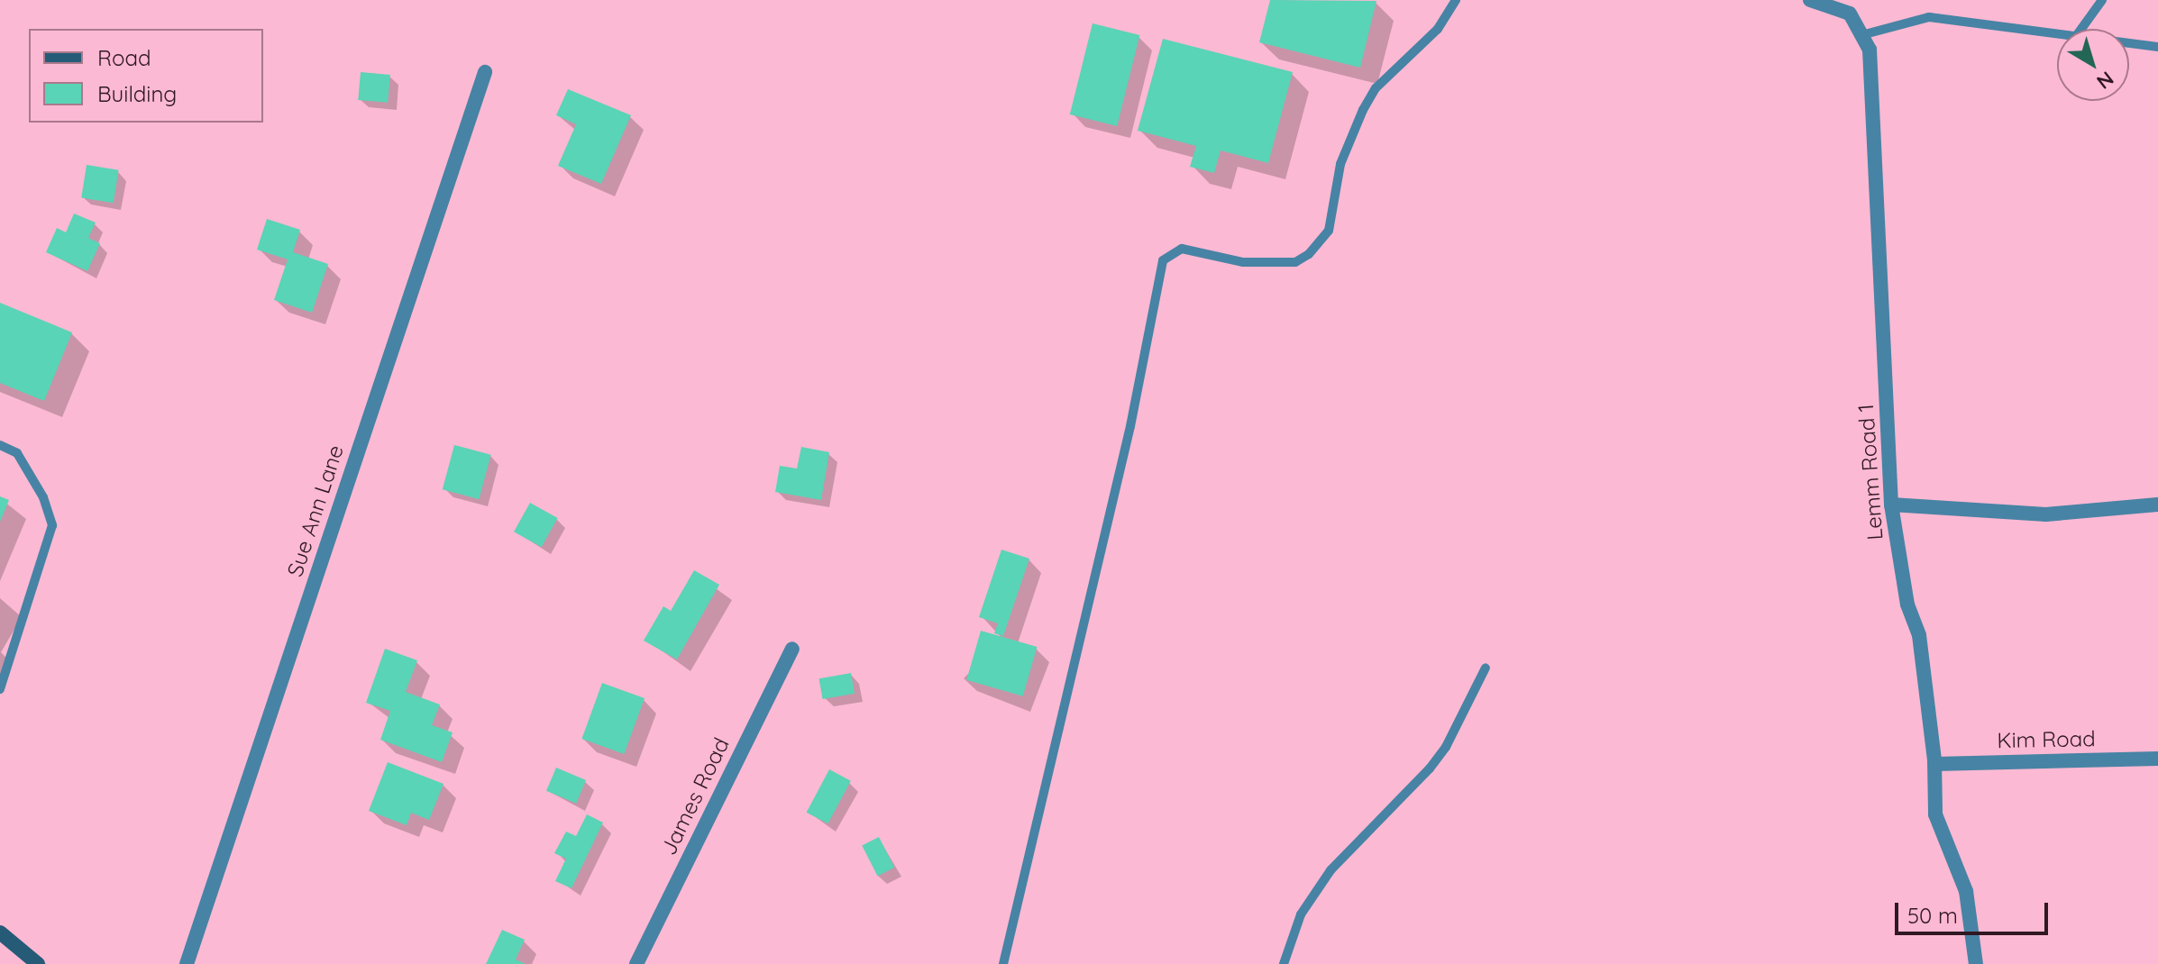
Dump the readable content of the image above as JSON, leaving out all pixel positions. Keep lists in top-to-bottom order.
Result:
{
  "streets": {
    "street": [
      "Lemm Road 1",
      "Sue Ann Lane",
      "Kim Road",
      "James Road"
    ]
  },
  "crossings": [
    ["Lemm Road 1", "Kim Road"]
  ],
  "legend": ["Road", "Building"],
  "scale_bar": "50 m",
  "north": "bottom right"
}
